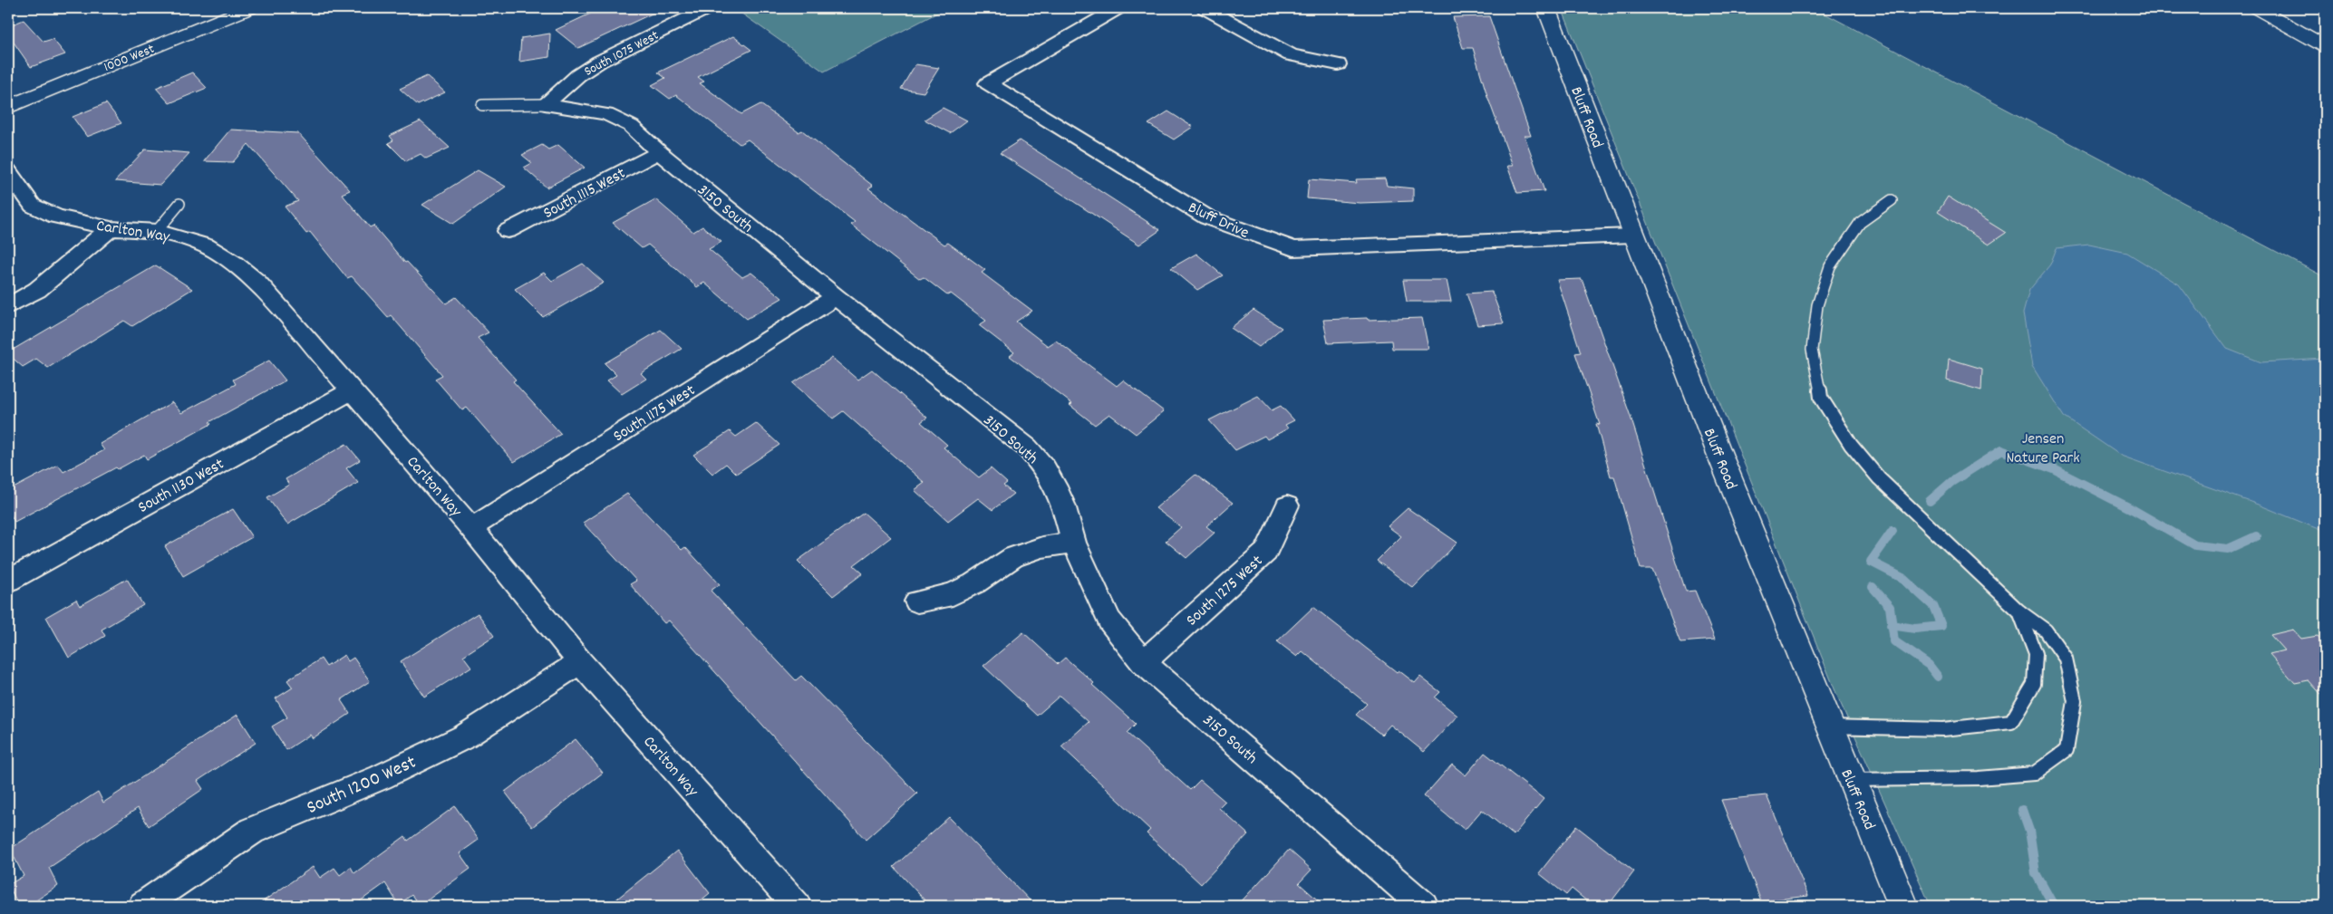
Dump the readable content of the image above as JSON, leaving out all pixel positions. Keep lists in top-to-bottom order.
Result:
{
  "streets": {
    "main road": ["1000 West", "Bluff Road"],
    "street": [
      "South 1075 West",
      "South 1115 West",
      "3150 South",
      "Bluff Drive",
      "Carlton Way",
      "South 1175 West",
      "South 1130 West",
      "South 1275 West",
      "South 1200 West"
    ]
  },
  "crossings": [
    ["South 1075 West", "3150 South"],
    ["Bluff Road", "Bluff Drive"],
    ["South 1115 West", "3150 South"],
    ["3150 South", "South 1175 West"],
    ["3150 South", "South 1275 West"],
    ["Carlton Way", "South 1175 West"],
    ["Carlton Way", "South 1130 West"],
    ["Carlton Way", "South 1200 West"]
  ],
  "parks": ["Jensen Nature Park"]
}
